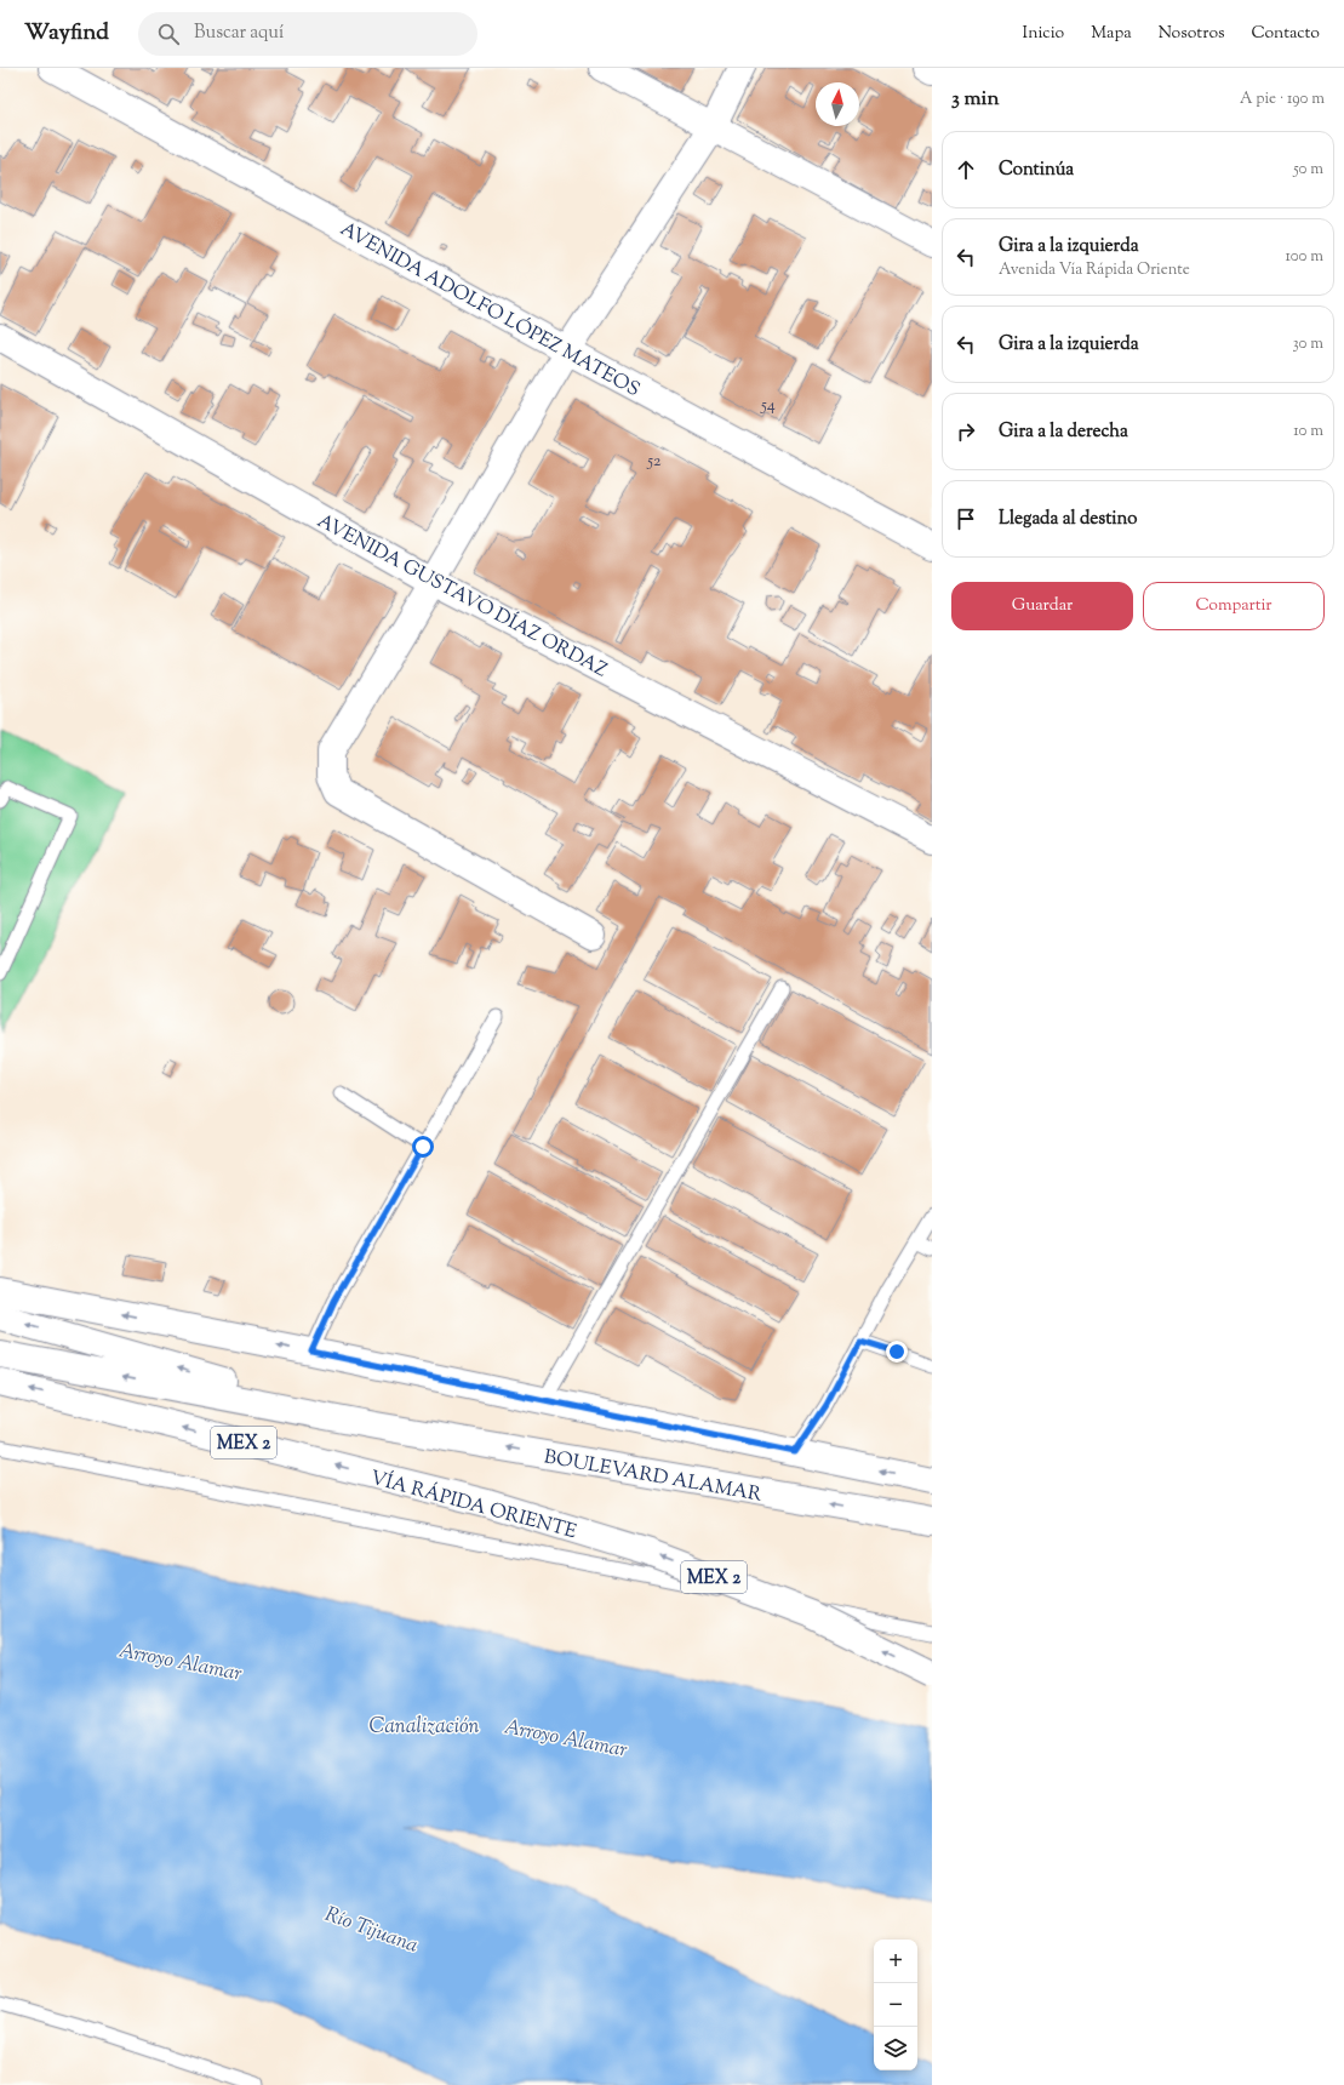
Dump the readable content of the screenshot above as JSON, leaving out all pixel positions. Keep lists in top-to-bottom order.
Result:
{
  "streets": {
    "main road": [
      "AVENIDA ADOLFO LÓPEZ MATEOS",
      "AVENIDA GUSTAVO DÍAZ ORDAZ",
      "MEX 2",
      "BOULEVARD ALAMAR",
      "VÍA RÁPIDA ORIENTE"
    ]
  },
  "water": ["Arroyo Alamar", "Canalización", "Río Tijuana"],
  "house_numbers": ["54", "52"],
  "north": "top",
  "page": {
    "header": "Wayfind",
    "search": "Buscar aquí",
    "nav": [
      "Inicio",
      "Mapa",
      "Nosotros",
      "Contacto"
    ],
    "heading": ["3 min", "A pie · 190 m"],
    "list": [
      ["Continúa", "50 m"],
      ["Gira a la izquierda", "Avenida Vía Rápida Oriente", "100 m"],
      ["Gira a la izquierda", "30 m"],
      ["Gira a la derecha", "10 m"],
      "Llegada al destino"
    ],
    "buttons": ["Guardar", "Compartir"],
    "map_buttons": ["+", "−"]
  }
}
